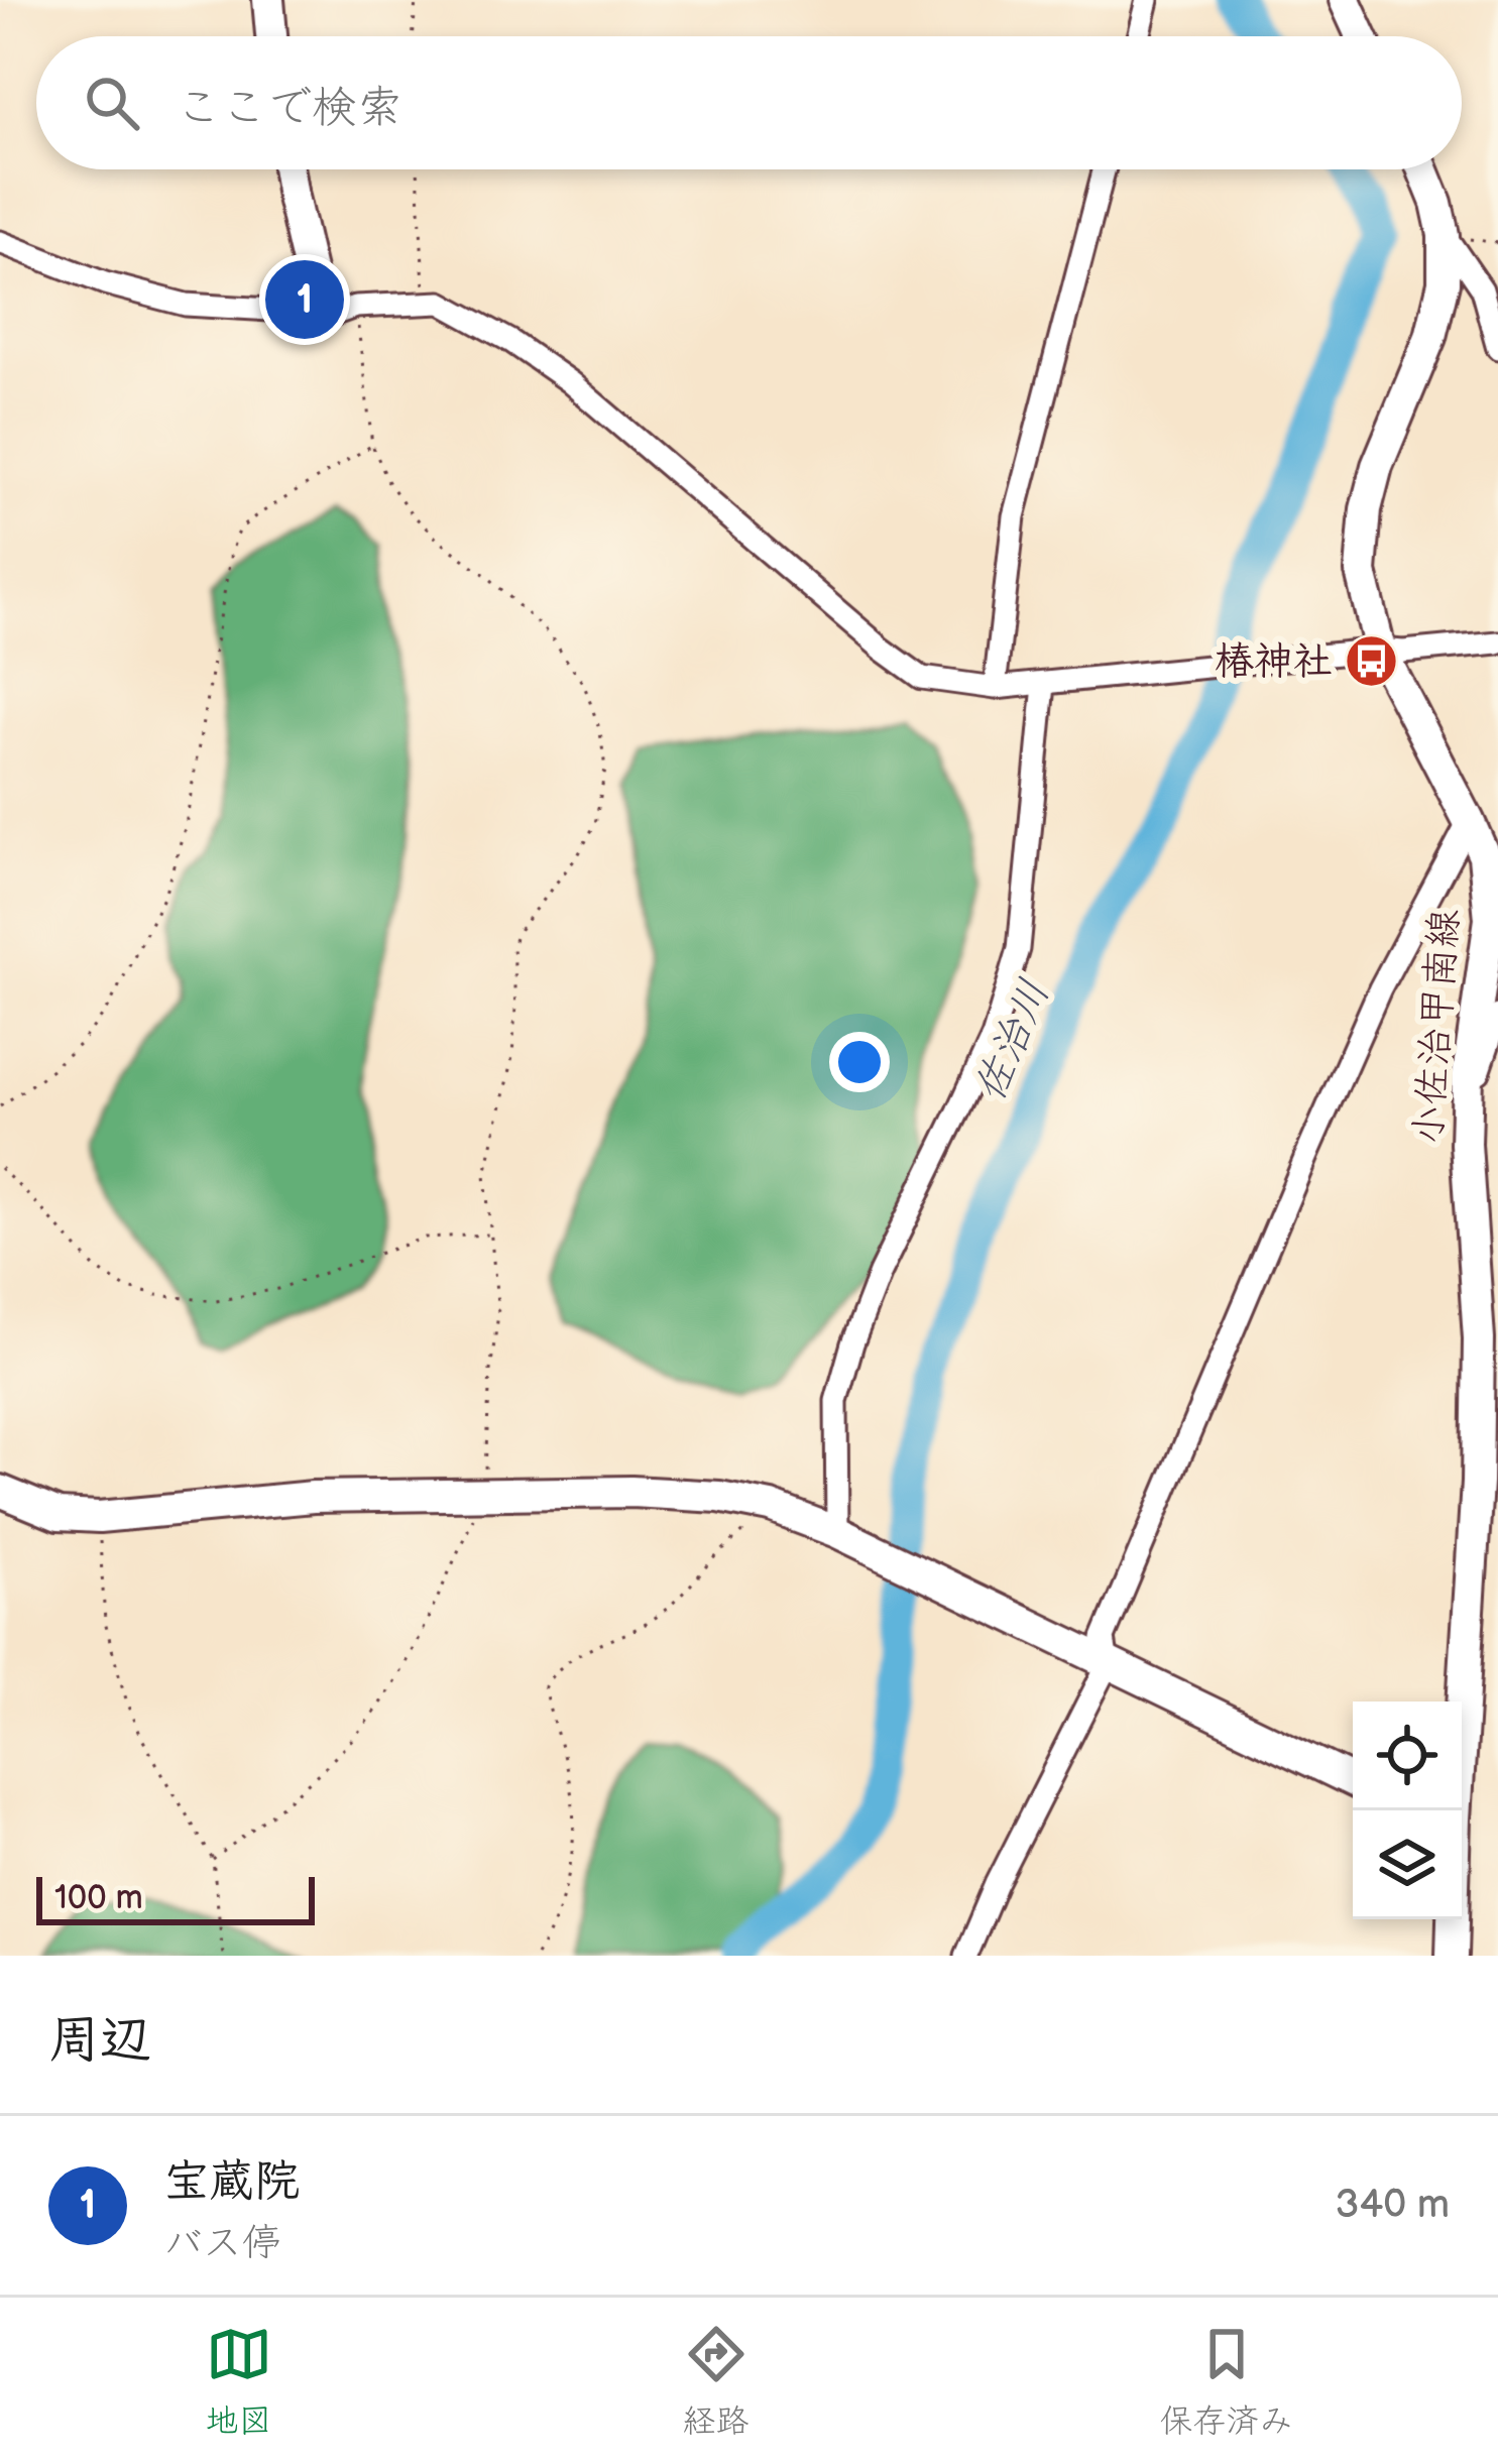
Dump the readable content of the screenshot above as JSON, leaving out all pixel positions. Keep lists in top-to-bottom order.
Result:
{
  "streets": {
    "main road": ["小佐治甲南線"]
  },
  "water": ["佐治川"],
  "places": {
    "bus stop": ["椿神社"]
  },
  "scale_bar": "100 m",
  "page": {
    "search": "ここで検索",
    "pins": "1",
    "scale": "100 m",
    "heading": "周辺",
    "list": [
      {
        "mark": "1",
        "name": "宝蔵院",
        "note": "バス停",
        "value": "340 m"
      }
    ],
    "nav": ["地図", "経路", "保存済み"]
  }
}
